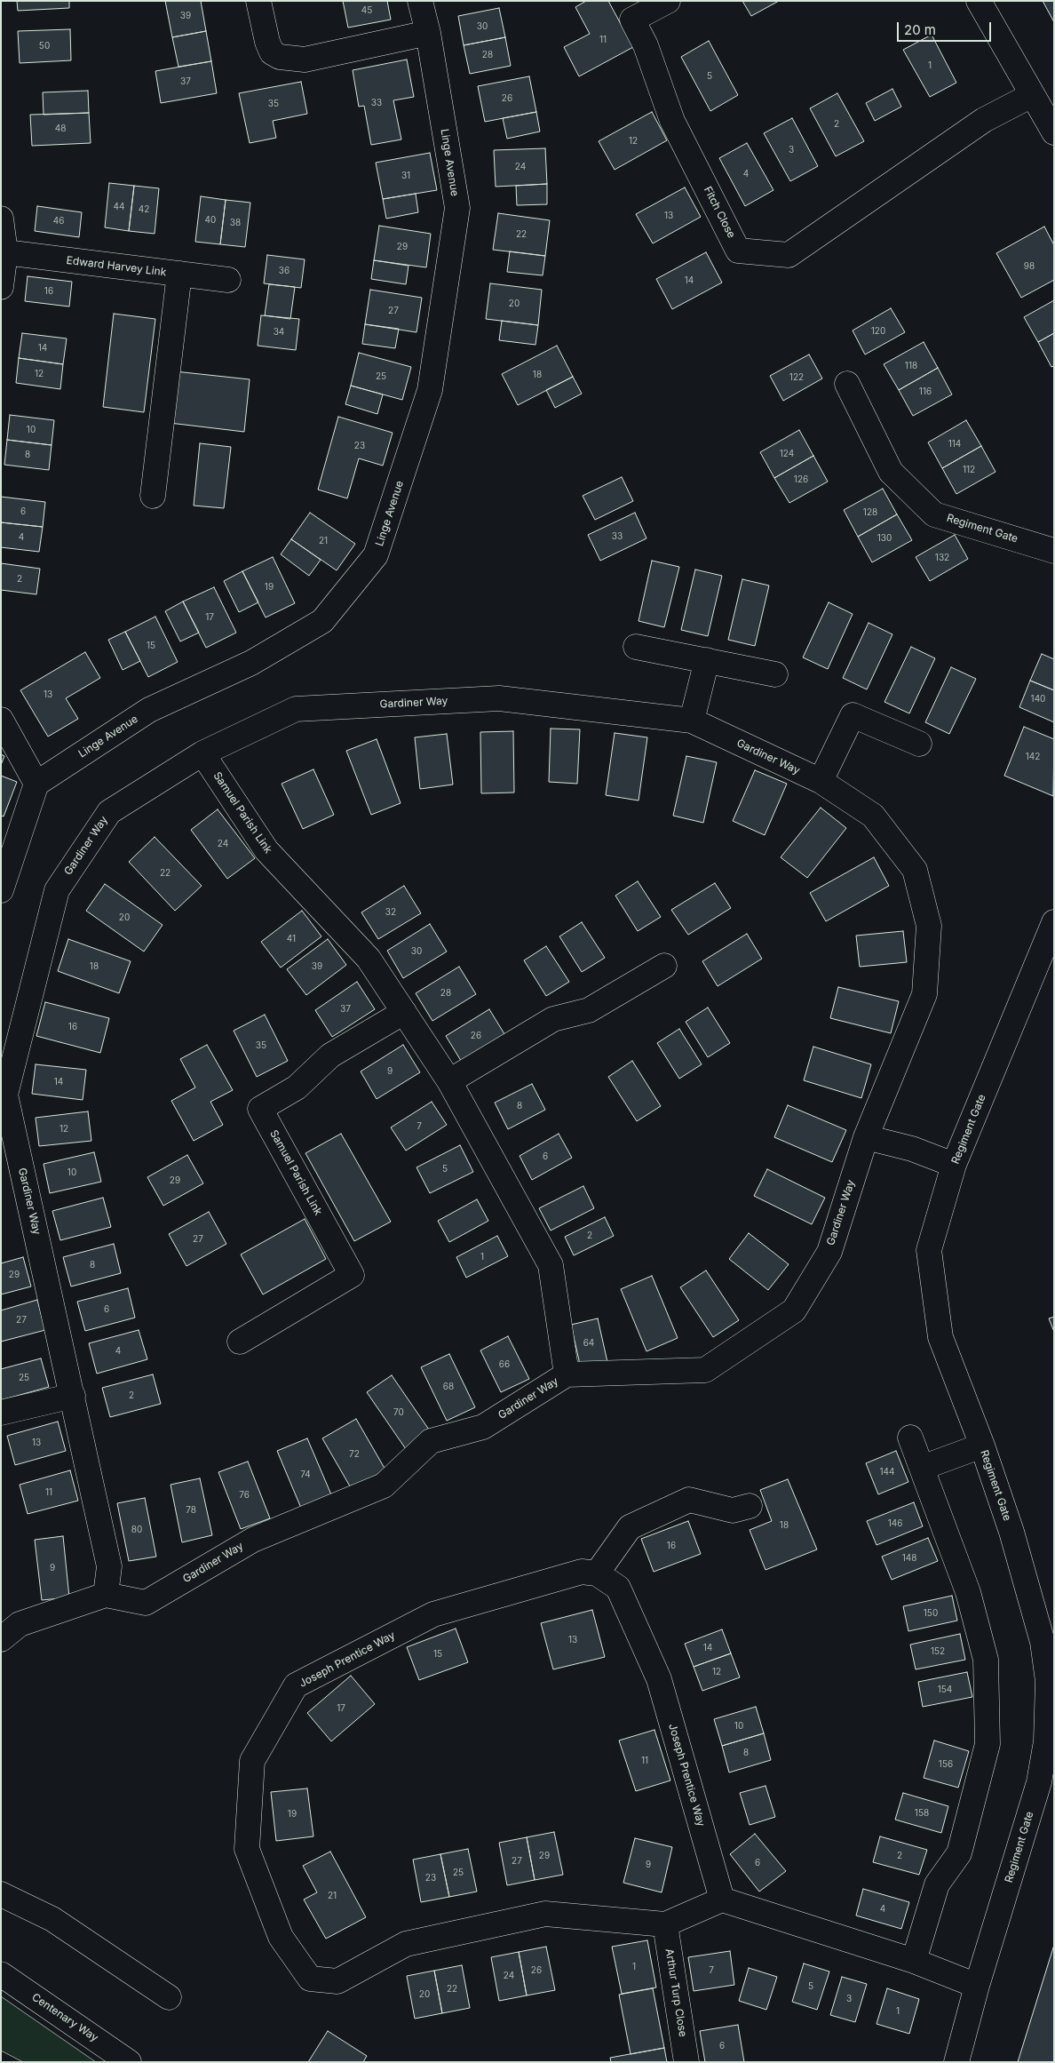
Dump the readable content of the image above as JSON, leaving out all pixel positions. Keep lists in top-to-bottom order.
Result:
{
  "streets": {
    "street": [
      "Linge Avenue",
      "Fitch Close",
      "Edward Harvey Link",
      "Regiment Gate",
      "Gardiner Way",
      "Samuel Parish Link",
      "Joseph Prentice Way",
      "Arthur Turp Close",
      "Centenary Way"
    ]
  },
  "crossings": [
    ["Gardiner Way", "Samuel Parish Link"],
    ["Joseph Prentice Way", "Arthur Turp Close"]
  ],
  "house_numbers": [
    "45",
    "39",
    "30",
    "11",
    "50",
    "28",
    "1",
    "5",
    "37",
    "26",
    "33",
    "35",
    "2",
    "48",
    "12",
    "3",
    "24",
    "4",
    "31",
    "44",
    "42",
    "13",
    "40",
    "46",
    "38",
    "22",
    "29",
    "98",
    "36",
    "14",
    "16",
    "20",
    "27",
    "120",
    "34",
    "14",
    "118",
    "12",
    "18",
    "25",
    "122",
    "116",
    "10",
    "114",
    "23",
    "124",
    "8",
    "112",
    "126",
    "6",
    "128",
    "33",
    "4",
    "130",
    "21",
    "132",
    "2",
    "19",
    "17",
    "15",
    "13",
    "140",
    "142",
    "24",
    "22",
    "32",
    "20",
    "41",
    "30",
    "18",
    "39",
    "28",
    "37",
    "16",
    "26",
    "35",
    "9",
    "14",
    "8",
    "7",
    "12",
    "6",
    "5",
    "10",
    "29",
    "2",
    "27",
    "1",
    "8",
    "29",
    "6",
    "27",
    "64",
    "4",
    "66",
    "25",
    "68",
    "2",
    "70",
    "13",
    "72",
    "144",
    "74",
    "11",
    "76",
    "78",
    "146",
    "18",
    "80",
    "16",
    "148",
    "9",
    "150",
    "13",
    "14",
    "152",
    "15",
    "12",
    "154",
    "17",
    "10",
    "8",
    "11",
    "156",
    "158",
    "19",
    "29",
    "2",
    "27",
    "6",
    "9",
    "25",
    "23",
    "21",
    "4",
    "1",
    "26",
    "7",
    "24",
    "5",
    "22",
    "20",
    "3",
    "1",
    "6"
  ],
  "scale_bar": "20 m"
}
